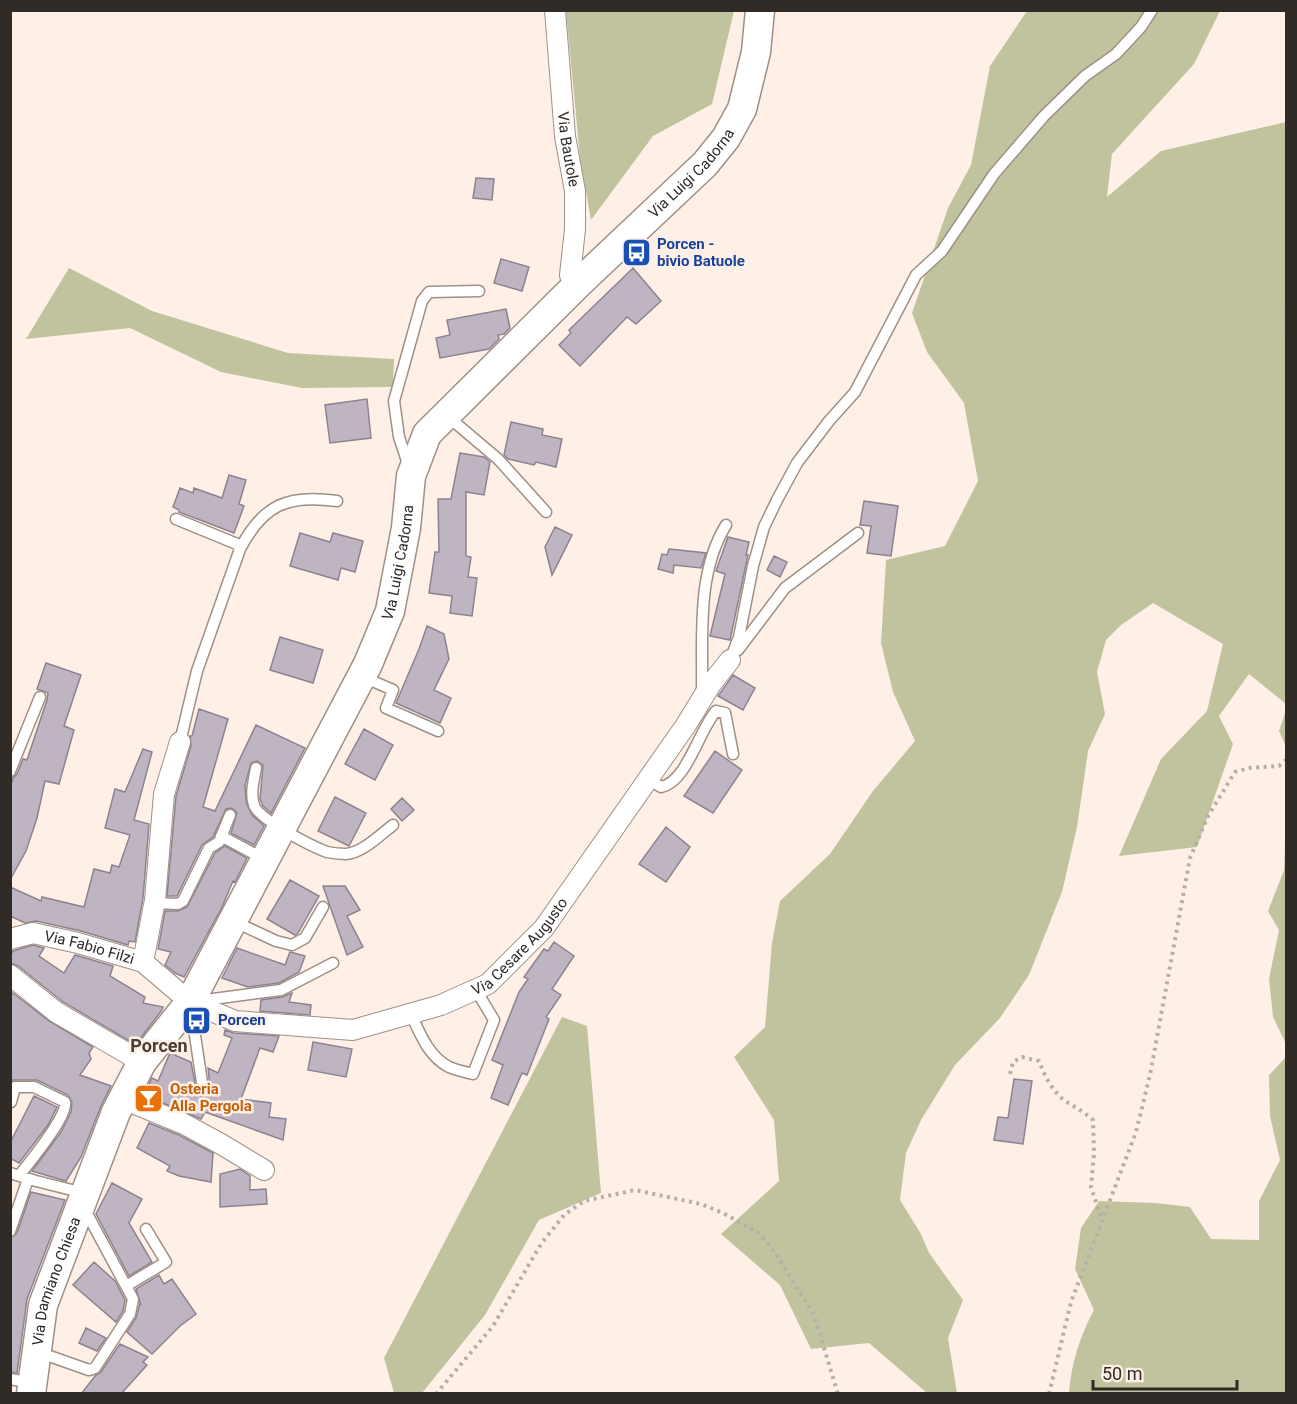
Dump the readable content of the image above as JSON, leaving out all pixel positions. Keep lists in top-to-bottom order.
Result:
{
  "streets": {
    "street": [
      "Via Bautole",
      "Via Luigi Cadorna",
      "Via Cesare Augusto",
      "Via Fabio Filzi",
      "Via Damiano Chiesa"
    ]
  },
  "crossings": [
    ["Via Bautole", "Via Luigi Cadorna"],
    ["Via Luigi Cadorna", "Via Cesare Augusto"],
    ["Via Luigi Cadorna", "Via Fabio Filzi"],
    ["Via Luigi Cadorna", "Via Damiano Chiesa"],
    ["Via Cesare Augusto", "Via Fabio Filzi"]
  ],
  "districts": ["Porcen"],
  "places": {
    "bus stop": ["Porcen - bivio Batuole", "Porcen"],
    "bar": ["Osteria Alla Pergola"]
  },
  "scale_bar": "50 m"
}
